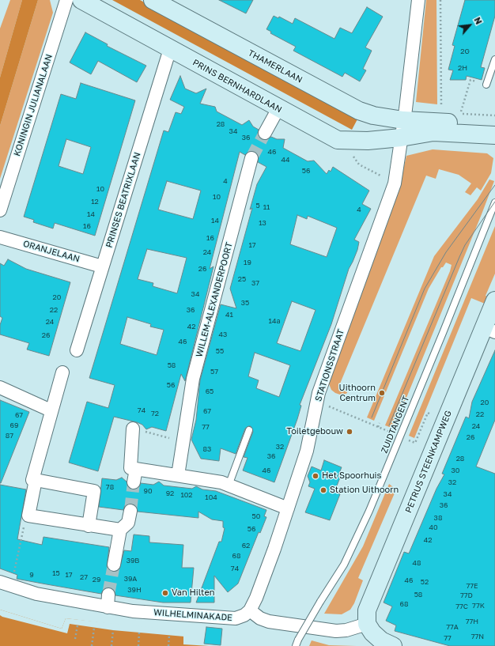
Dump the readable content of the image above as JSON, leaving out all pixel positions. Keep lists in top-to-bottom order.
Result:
{
  "streets": {
    "street": [
      "THAMERLAAN",
      "PRINS BERNHARDLAAN",
      "KONINGIN JULIANALAAN",
      "PRINSES BEATRIXLAAN",
      "ORANJELAAN",
      "WILLEM-ALEXANDERPOORT",
      "STATIONSSTRAAT",
      "PETRUS STEENKAMPWEG",
      "WILHELMINAKADE"
    ],
    "lane": ["ZUIDTANGENT"]
  },
  "crossings": [
    ["THAMERLAAN", "STATIONSSTRAAT"],
    ["PRINS BERNHARDLAAN", "PRINSES BEATRIXLAAN"],
    ["PRINS BERNHARDLAAN", "STATIONSSTRAAT"],
    ["PRINSES BEATRIXLAAN", "ORANJELAAN"],
    ["STATIONSSTRAAT", "WILHELMINAKADE"]
  ],
  "places": [
    "Uithoorn Centrum",
    "Toiletgebouw",
    "Het Spoorhuis",
    "Station Uithoorn",
    "Van Hilten"
  ],
  "house_numbers": [
    "2G",
    "2H",
    "28",
    "34",
    "36",
    "46",
    "44",
    "56",
    "4",
    "10",
    "10",
    "12",
    "5",
    "11",
    "4",
    "14",
    "14",
    "13",
    "16",
    "16",
    "17",
    "24",
    "19",
    "26",
    "25",
    "37",
    "34",
    "20",
    "35",
    "22",
    "36",
    "41",
    "14a",
    "24",
    "42",
    "43",
    "26",
    "46",
    "55",
    "58",
    "57",
    "56",
    "65",
    "20",
    "74",
    "67",
    "72",
    "22",
    "67",
    "69",
    "24",
    "77",
    "87",
    "26",
    "32",
    "83",
    "36",
    "28",
    "46",
    "30",
    "32",
    "78",
    "90",
    "92",
    "34",
    "102",
    "104",
    "36",
    "50",
    "38",
    "40",
    "56",
    "42",
    "62",
    "68",
    "39B",
    "48",
    "74",
    "15",
    "9",
    "17",
    "27",
    "39A",
    "29",
    "46",
    "52",
    "77E",
    "39H",
    "58",
    "77D",
    "68",
    "77K",
    "77C",
    "77H",
    "77A",
    "77N",
    "77"
  ],
  "north": "top right"
}
